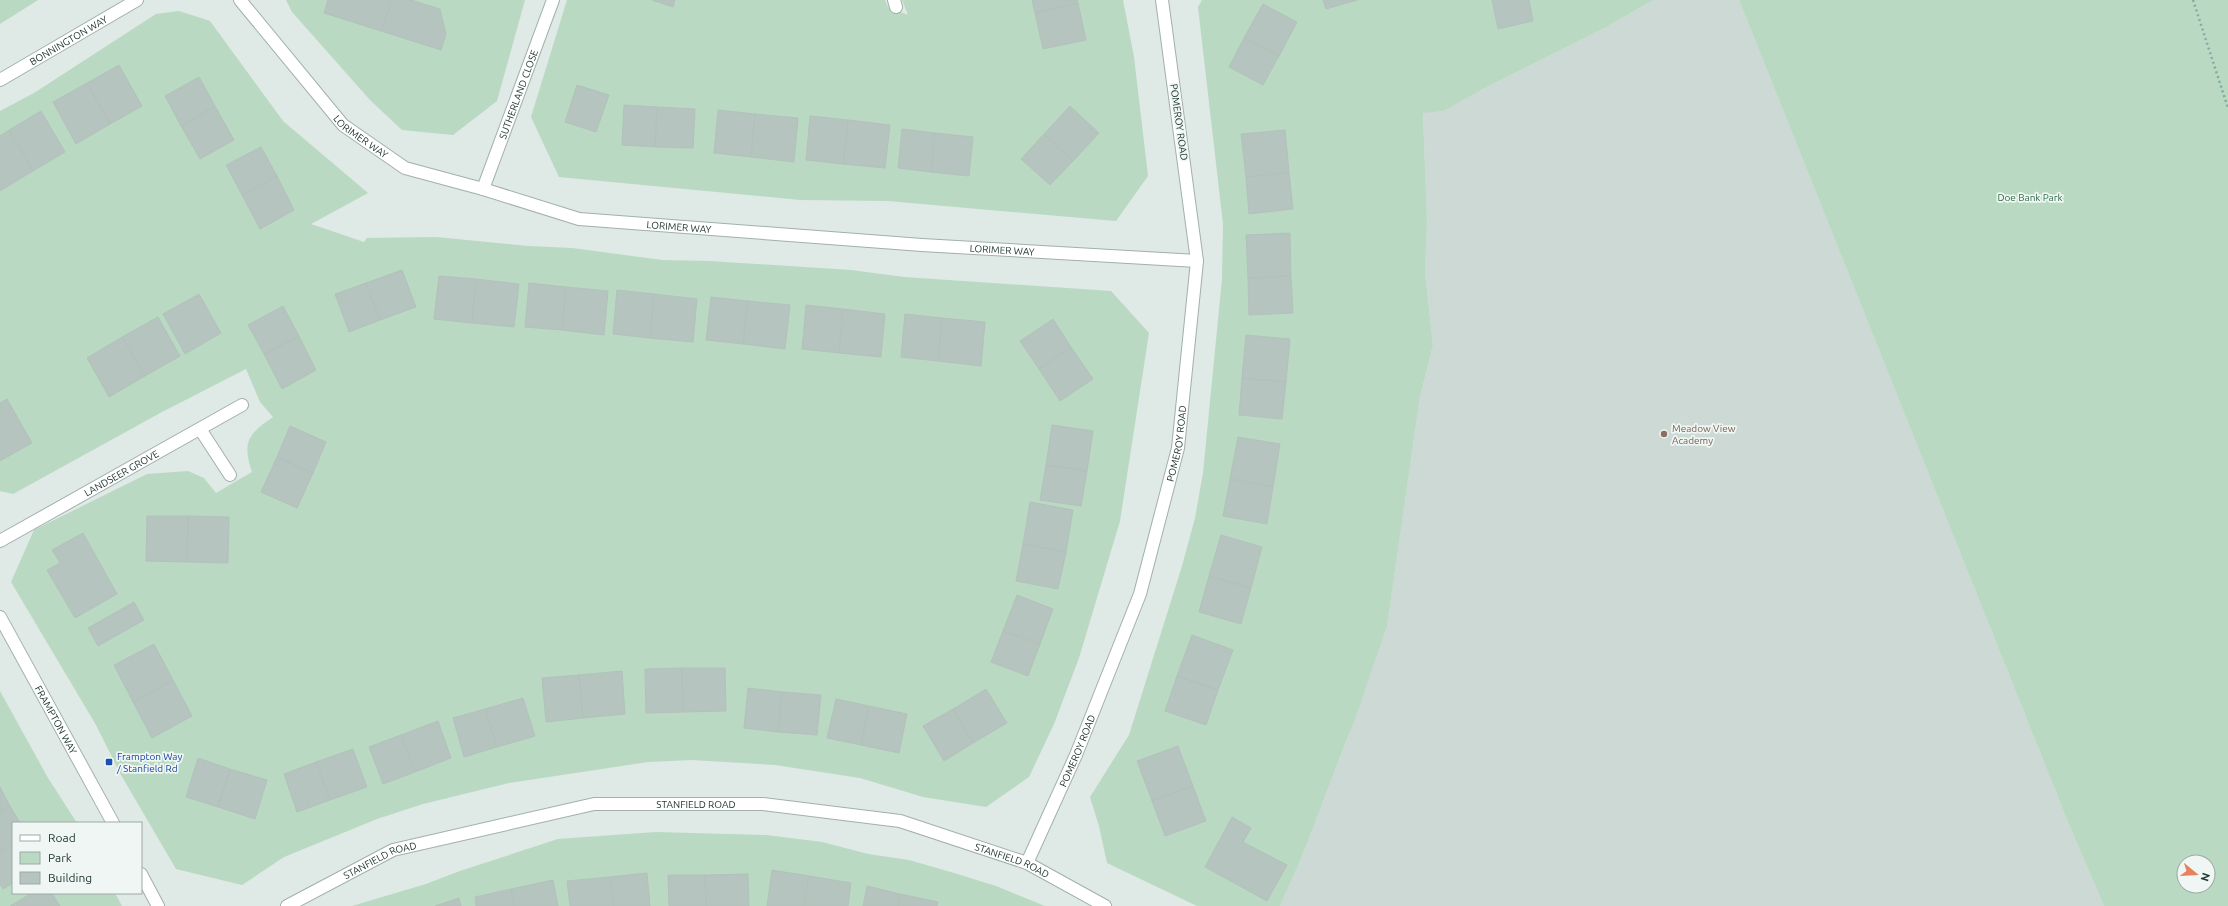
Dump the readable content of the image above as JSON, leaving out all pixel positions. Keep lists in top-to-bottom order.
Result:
{
  "streets": {
    "street": [
      "BONNINGTON WAY",
      "SUTHERLAND CLOSE",
      "POMEROY ROAD",
      "LORIMER WAY",
      "LANDSEER GROVE",
      "FRAMPTON WAY",
      "STANFIELD ROAD"
    ]
  },
  "crossings": [
    ["SUTHERLAND CLOSE", "LORIMER WAY"],
    ["POMEROY ROAD", "LORIMER WAY"],
    ["POMEROY ROAD", "STANFIELD ROAD"]
  ],
  "parks": ["Doe Bank Park"],
  "places": {
    "other": ["Meadow View Academy"],
    "transit": ["Frampton Way / Stanfield Rd"]
  },
  "legend": ["Road", "Park", "Building"],
  "north": "right"
}
